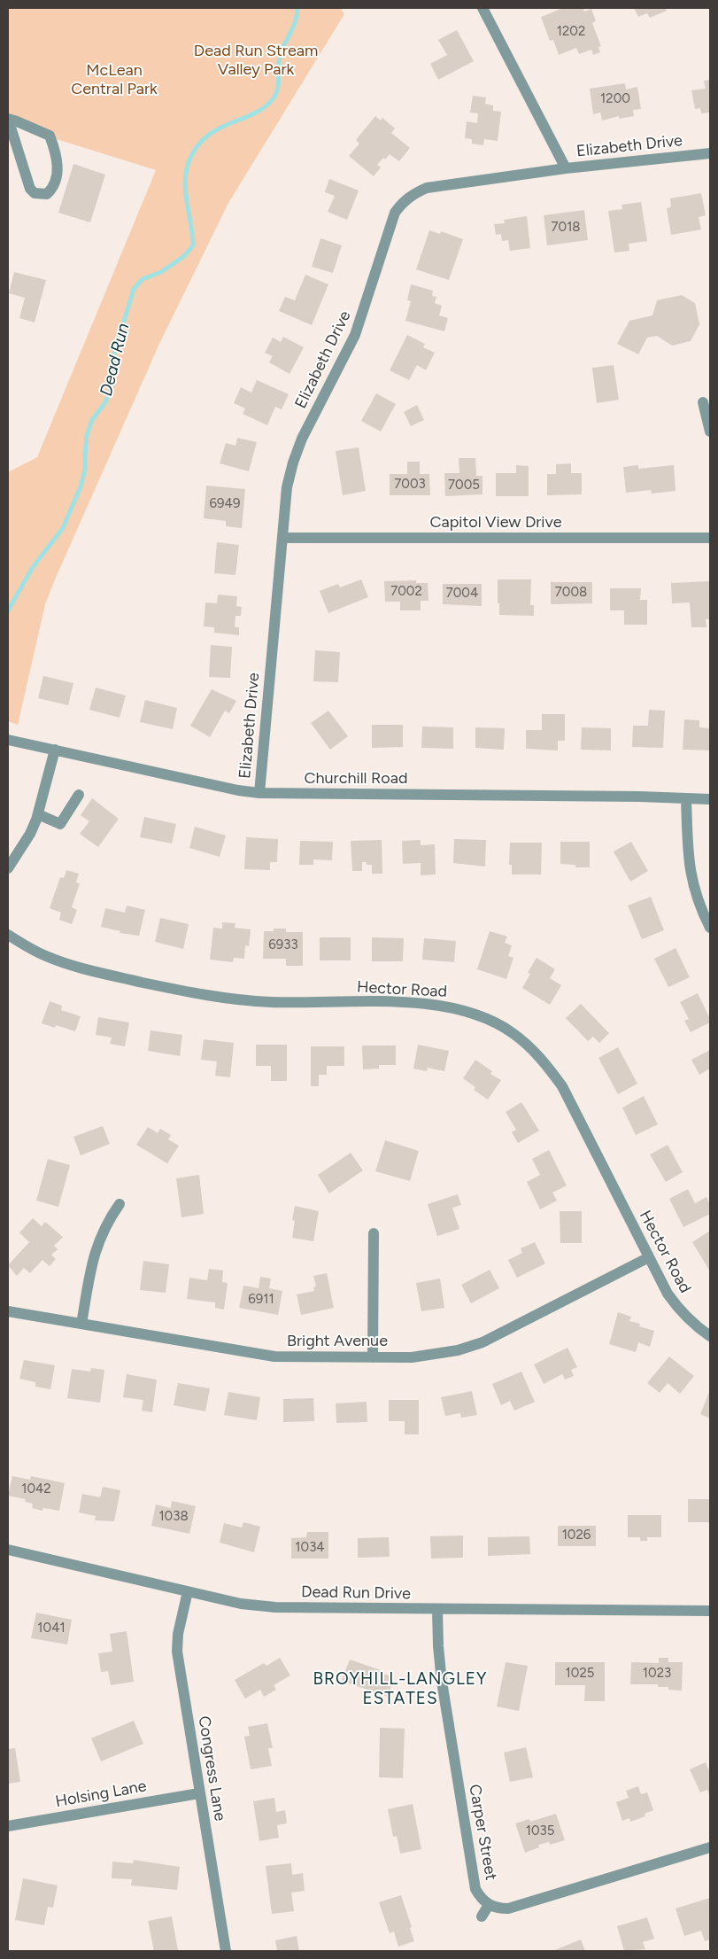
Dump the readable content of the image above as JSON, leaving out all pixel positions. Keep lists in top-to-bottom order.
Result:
{
  "streets": {
    "street": [
      "Elizabeth Drive",
      "Capitol View Drive",
      "Churchill Road",
      "Hector Road",
      "Bright Avenue",
      "Dead Run Drive",
      "Congress Lane",
      "Holsing Lane",
      "Carper Street"
    ]
  },
  "crossings": [
    ["Elizabeth Drive", "Capitol View Drive"],
    ["Elizabeth Drive", "Churchill Road"],
    ["Hector Road", "Bright Avenue"],
    ["Dead Run Drive", "Congress Lane"],
    ["Dead Run Drive", "Carper Street"],
    ["Congress Lane", "Holsing Lane"]
  ],
  "districts": ["BROYHILL-LANGLEY ESTATES"],
  "water": ["Dead Run"],
  "parks": ["Dead Run Stream Valley Park", "McLean Central Park"],
  "house_numbers": [
    "1202",
    "1200",
    "7018",
    "7003",
    "7005",
    "6949",
    "7002",
    "7008",
    "7004",
    "6933",
    "6911",
    "1042",
    "1038",
    "1026",
    "1034",
    "1041",
    "1025",
    "1023",
    "1035"
  ]
}
